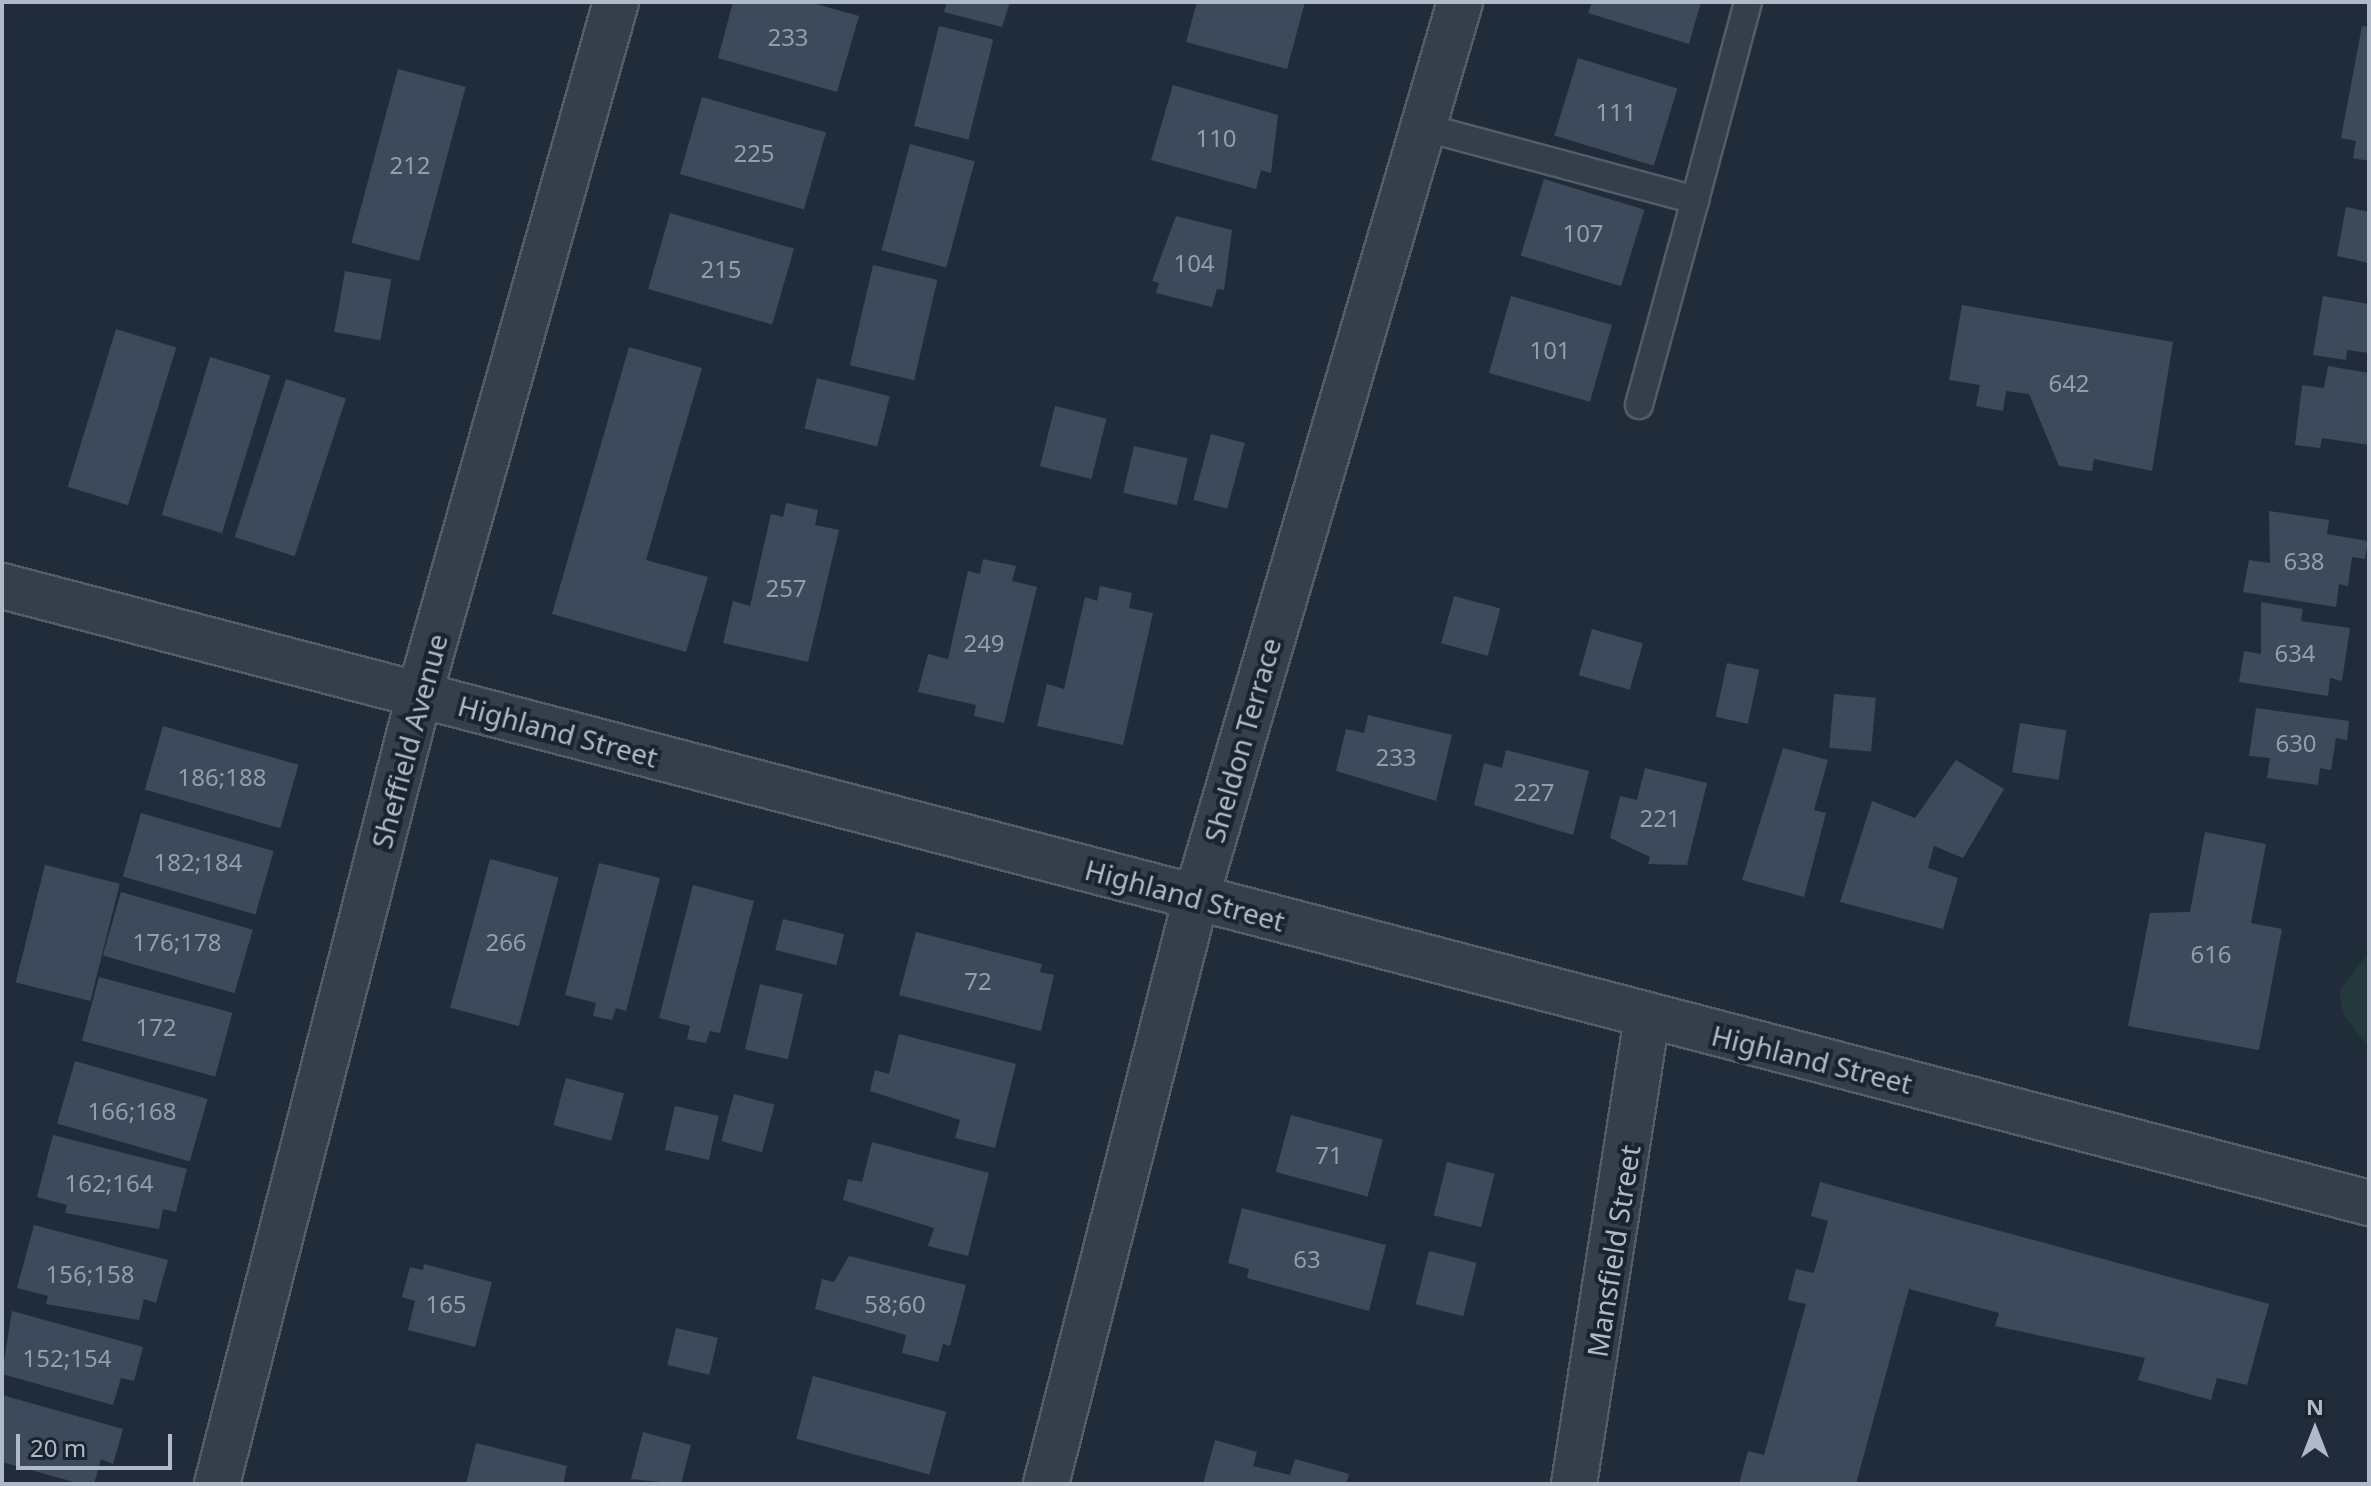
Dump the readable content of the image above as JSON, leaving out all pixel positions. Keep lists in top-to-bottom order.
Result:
{
  "streets": {
    "street": [
      "Highland Street",
      "Sheldon Terrace",
      "Sheffield Avenue",
      "Mansfield Street"
    ]
  },
  "crossings": [
    ["Highland Street", "Sheldon Terrace"],
    ["Highland Street", "Sheffield Avenue"],
    ["Highland Street", "Mansfield Street"]
  ],
  "house_numbers": [
    "233",
    "111",
    "110",
    "225",
    "212",
    "107",
    "104",
    "215",
    "101",
    "642",
    "638",
    "257",
    "249",
    "634",
    "630",
    "233",
    "186;188",
    "227",
    "221",
    "182;184",
    "176;178",
    "266",
    "616",
    "72",
    "172",
    "166;168",
    "71",
    "162;164",
    "63",
    "156;158",
    "165",
    "58;60",
    "152;154"
  ],
  "scale_bar": "20 m",
  "north": "top"
}
